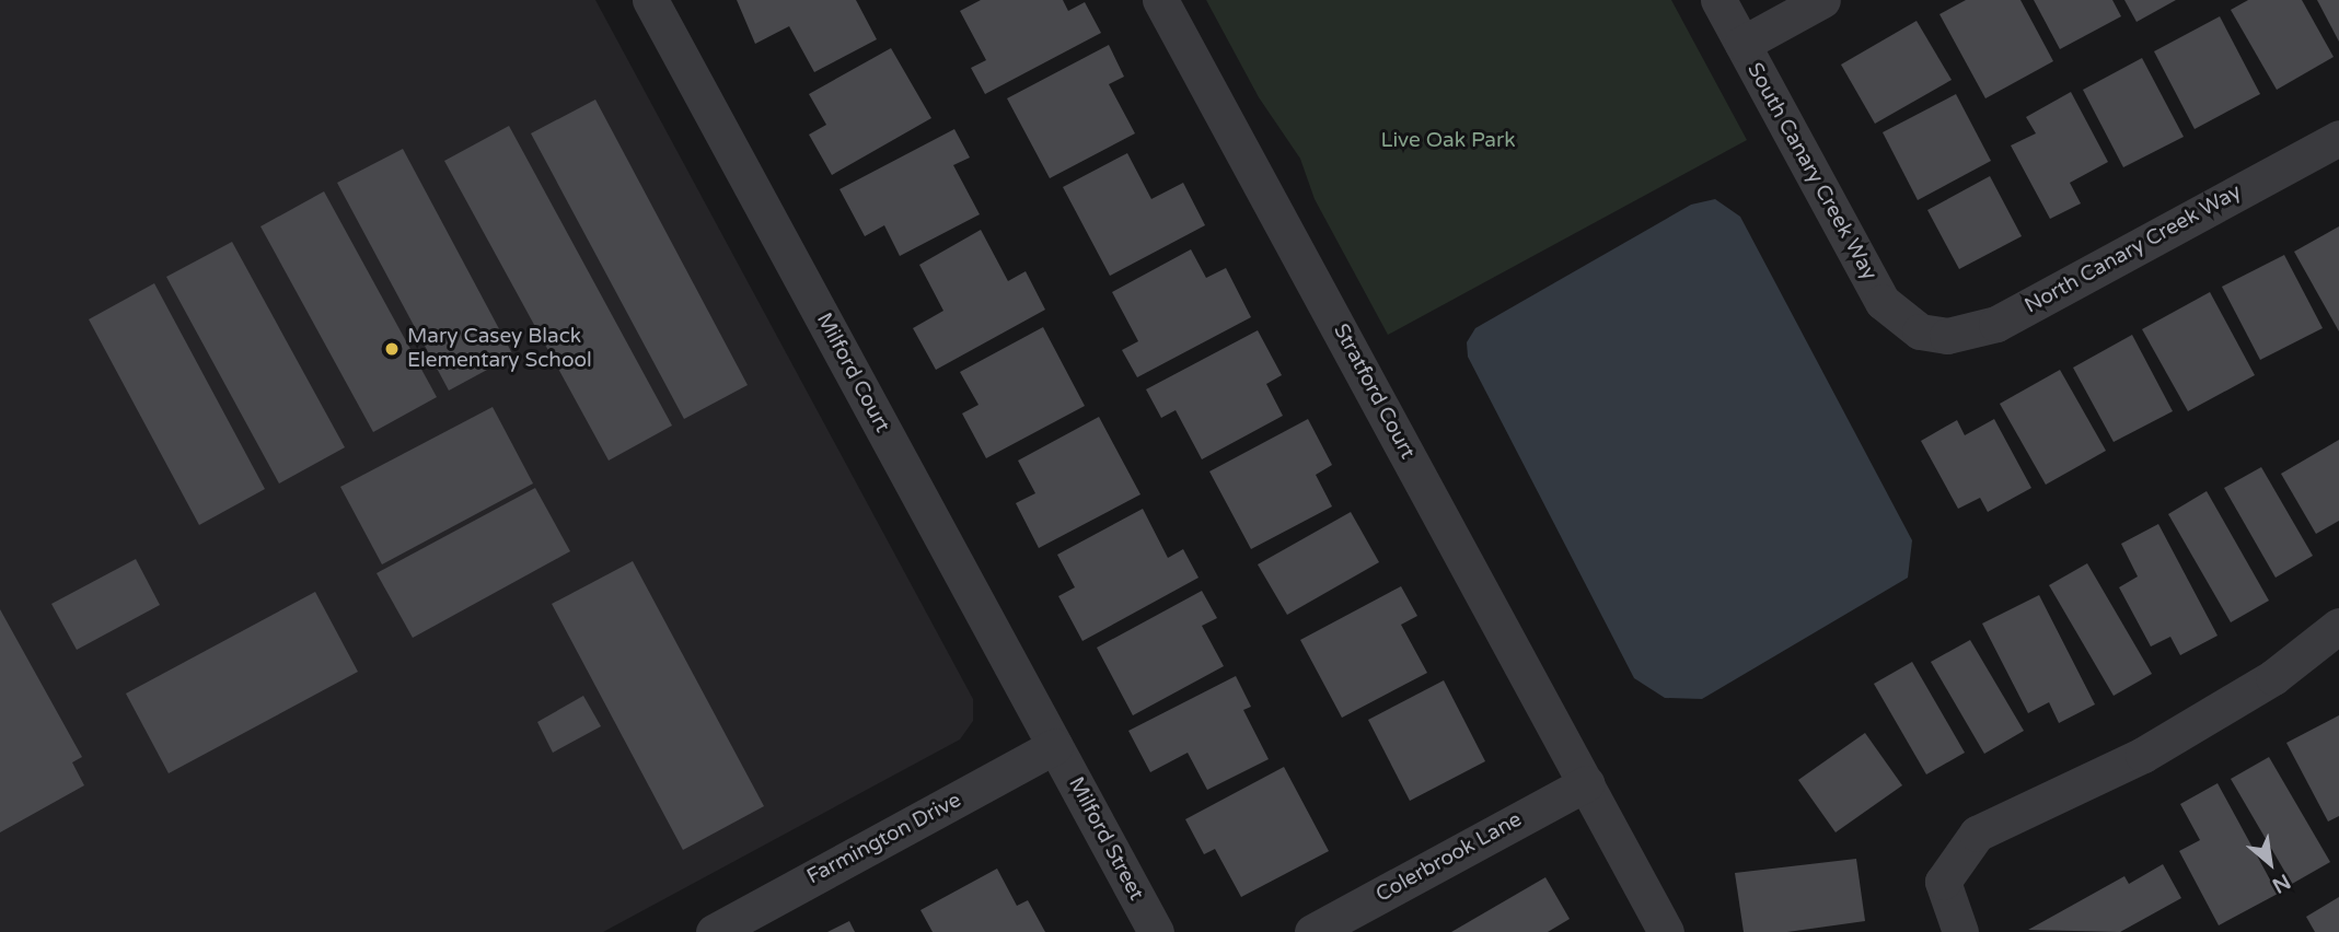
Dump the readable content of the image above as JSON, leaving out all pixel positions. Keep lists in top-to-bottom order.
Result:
{
  "streets": {
    "street": [
      "South Canary Creek Way",
      "North Canary Creek Way",
      "Milford Court",
      "Stratford Court",
      "Farmington Drive",
      "Milford Street",
      "Colerbrook Lane"
    ]
  },
  "crossings": [
    ["South Canary Creek Way", "North Canary Creek Way"],
    ["Milford Court", "Farmington Drive"],
    ["Milford Court", "Milford Street"],
    ["Stratford Court", "Colerbrook Lane"],
    ["Farmington Drive", "Milford Street"]
  ],
  "parks": ["Live Oak Park"],
  "places": ["Mary Casey Black Elementary School"],
  "north": "bottom right"
}
